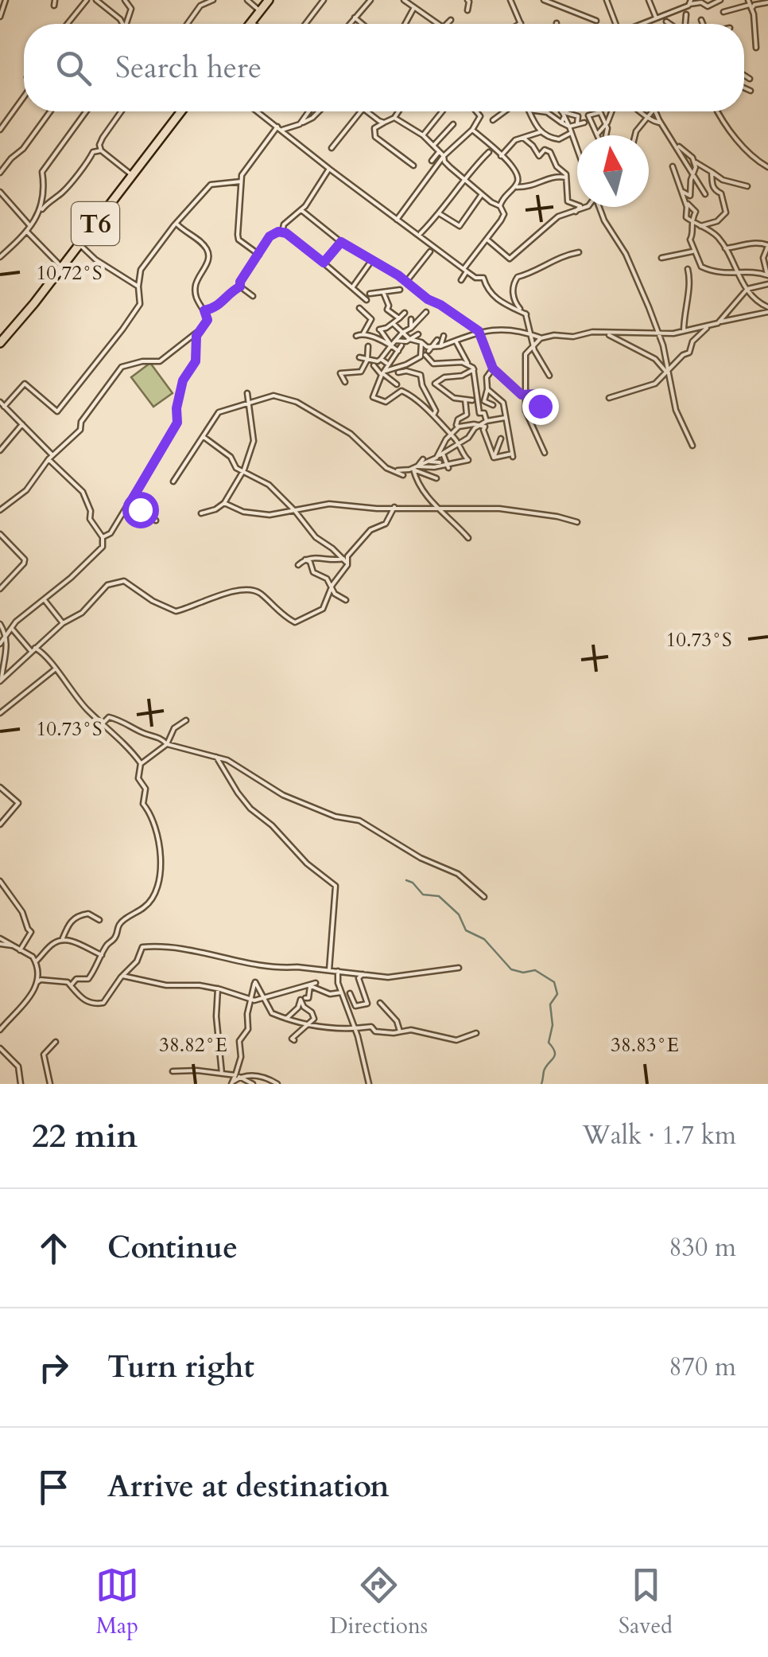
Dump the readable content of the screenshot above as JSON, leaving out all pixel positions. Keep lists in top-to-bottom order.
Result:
{
  "streets": {
    "highway": ["T6"]
  },
  "north": "top",
  "page": {
    "search": "Search here",
    "heading": ["22 min", "Walk · 1.7 km"],
    "list": [
      ["Continue", "830 m"],
      ["Turn right", "870 m"],
      "Arrive at destination"
    ],
    "nav": ["Map", "Directions", "Saved"]
  },
  "coordinates": [
    "10.72°S",
    "10.73°S",
    "38.82°E",
    "38.83°E"
  ]
}
